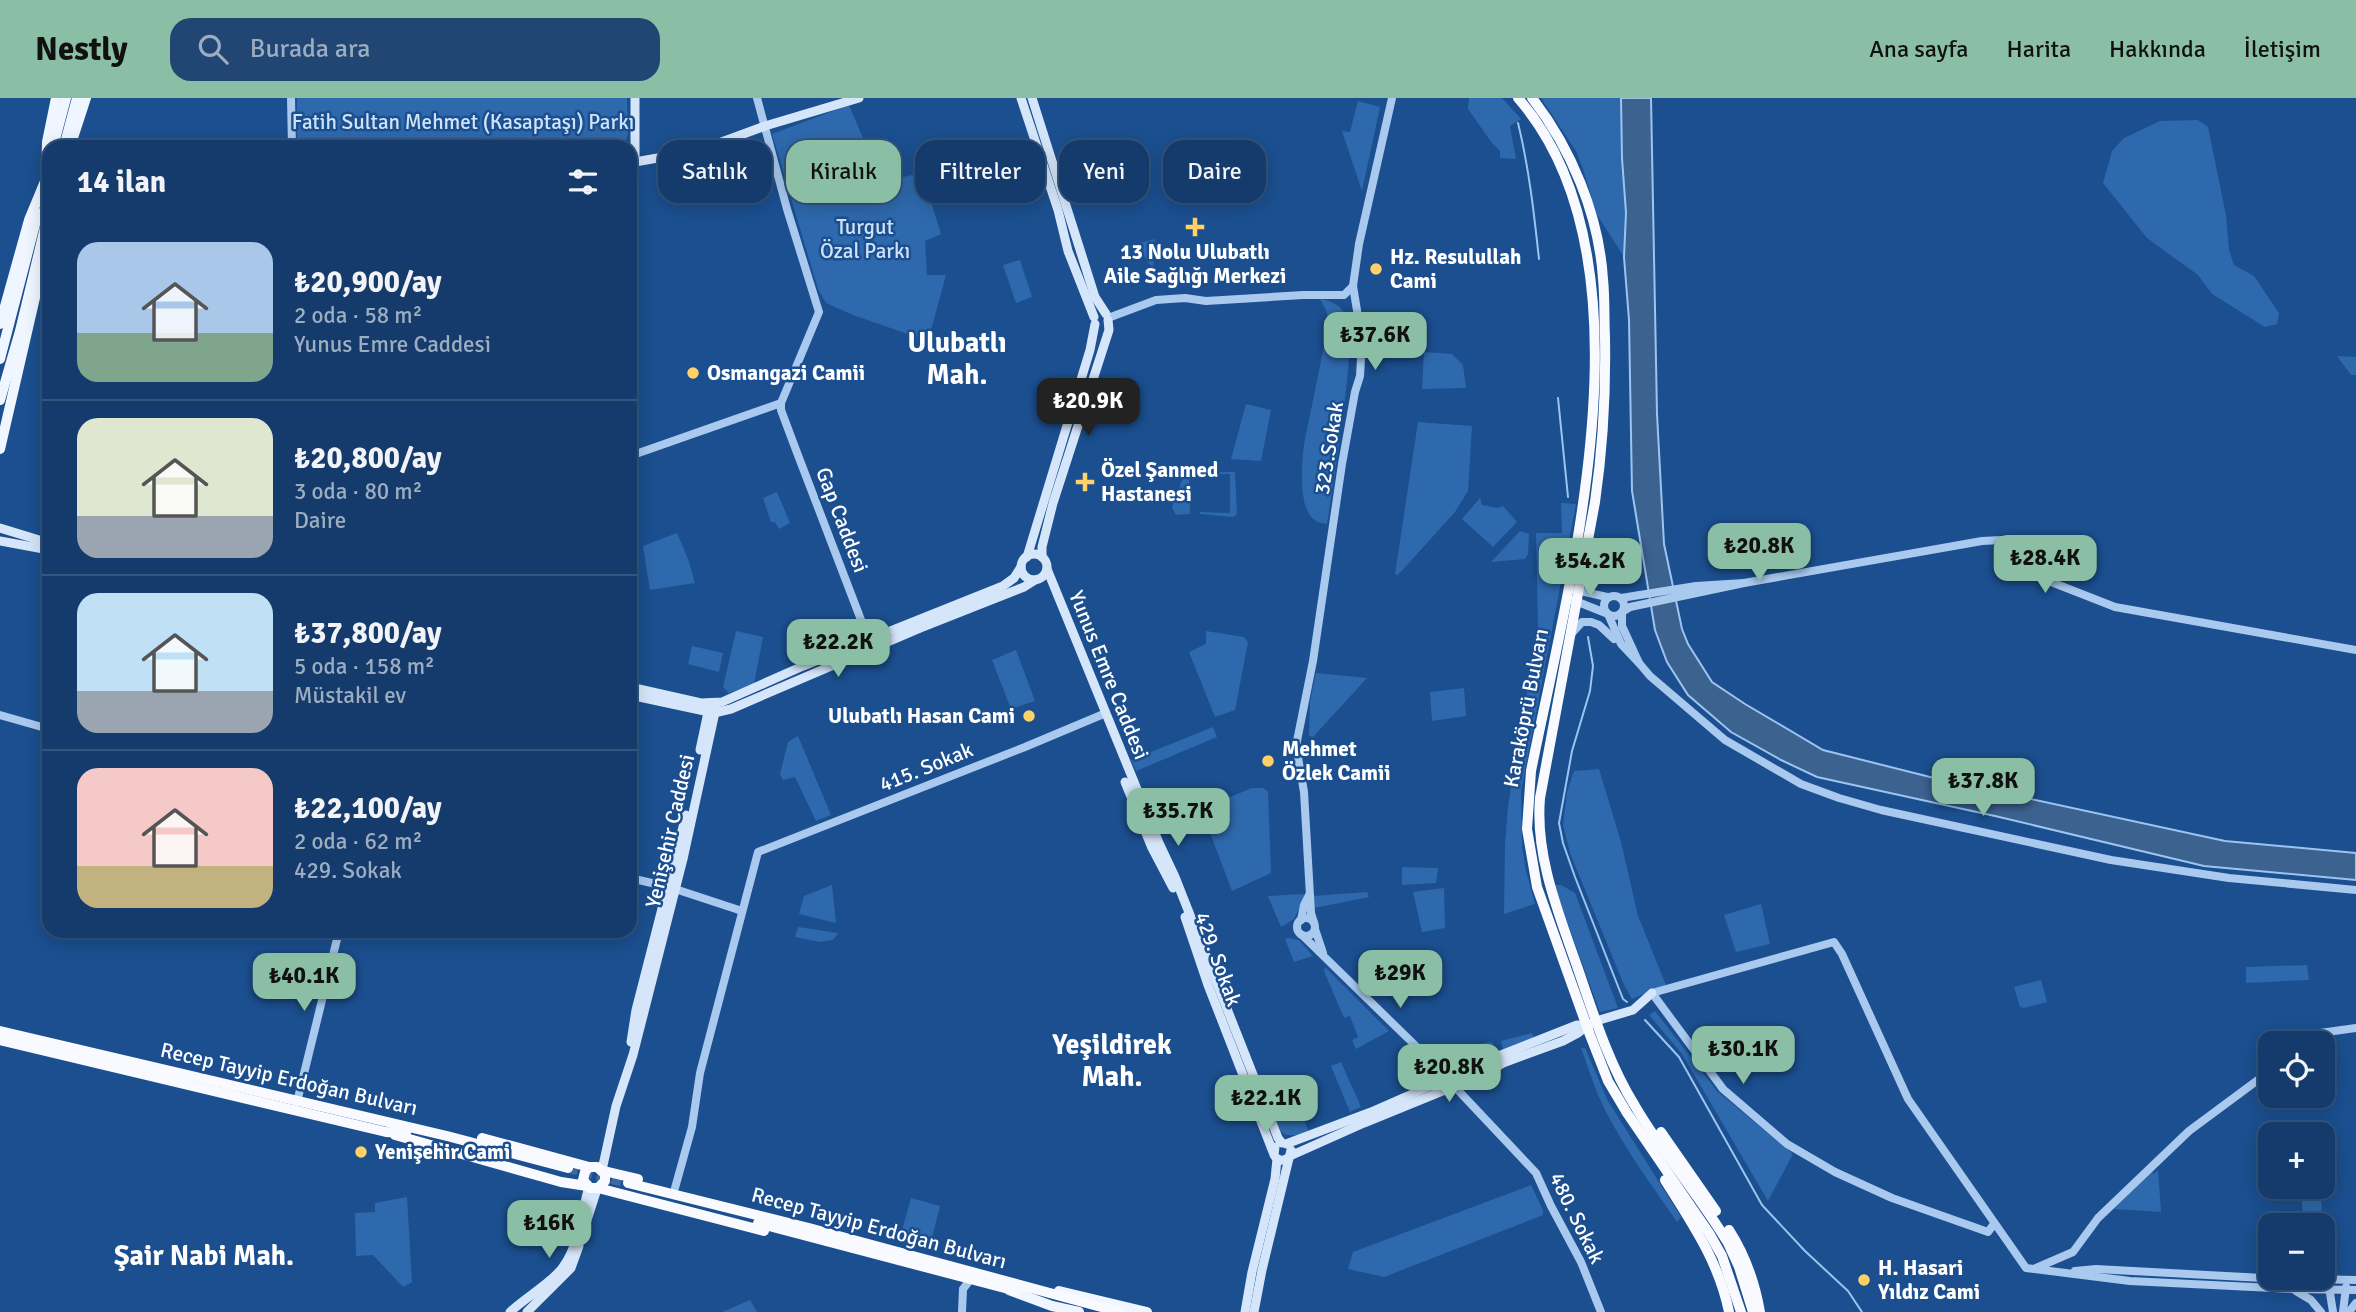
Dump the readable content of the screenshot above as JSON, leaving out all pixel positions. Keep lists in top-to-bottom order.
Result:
{
  "streets": {
    "highway": ["Karaköprü Bulvarı", "Recep Tayyip Erdoğan Bulvarı"],
    "main road": ["Yunus Emre Caddesi", "Yenişehir Caddesi", "429. Sokak"],
    "street": [
      "323.Sokak",
      "Gap Caddesi",
      "415. Sokak",
      "480. Sokak"
    ]
  },
  "crossings": [
    ["323.Sokak", "480. Sokak"],
    ["Yunus Emre Caddesi", "415. Sokak"],
    ["Yunus Emre Caddesi", "429. Sokak"]
  ],
  "districts": ["Ulubatlı Mah.", "Yeşildirek Mah.", "Şair Nabi Mah."],
  "parks": ["Fatih Sultan Mehmet (Kasaptaşı) Parkı", "Turgut Özal Parkı"],
  "places": {
    "health": ["13 Nolu Ulubatlı Aile Sağlığı Merkezi", "Özel Şanmed Hastanesi"],
    "other": [
      "Hz. Resulullah Cami",
      "Osmangazi Camii",
      "Ulubatlı Hasan Cami",
      "Mehmet Özlek Camii",
      "Yenişehir Cami",
      "H. Hasari Yıldız Cami"
    ]
  },
  "page": {
    "header": "Nestly",
    "search": "Burada ara",
    "nav": [
      "Ana sayfa",
      "Harita",
      "Hakkında",
      "İletişim"
    ],
    "chip": [
      "Satılık",
      "Kiralık",
      "Filtreler",
      "Yeni",
      "Daire"
    ],
    "heading": "14 ilan",
    "list": [
      {
        "name": "₺20,900/ay",
        "note": "2 oda · 58 m² · Yunus Emre Caddesi"
      },
      {
        "name": "₺20,800/ay",
        "note": "3 oda · 80 m² · Daire"
      },
      {
        "name": "₺37,800/ay",
        "note": "5 oda · 158 m² · Müstakil ev"
      },
      {
        "name": "₺22,100/ay",
        "note": "2 oda · 62 m² · 429. Sokak"
      }
    ],
    "price": [
      "₺37.6K",
      "₺20.9K",
      "₺20.8K",
      "₺28.4K",
      "₺54.2K",
      "₺22.2K",
      "₺37.8K",
      "₺35.7K",
      "₺29K",
      "₺40.1K",
      "₺30.1K",
      "₺20.8K",
      "₺22.1K",
      "₺16K"
    ],
    "map_buttons": ["+", "−"]
  }
}
